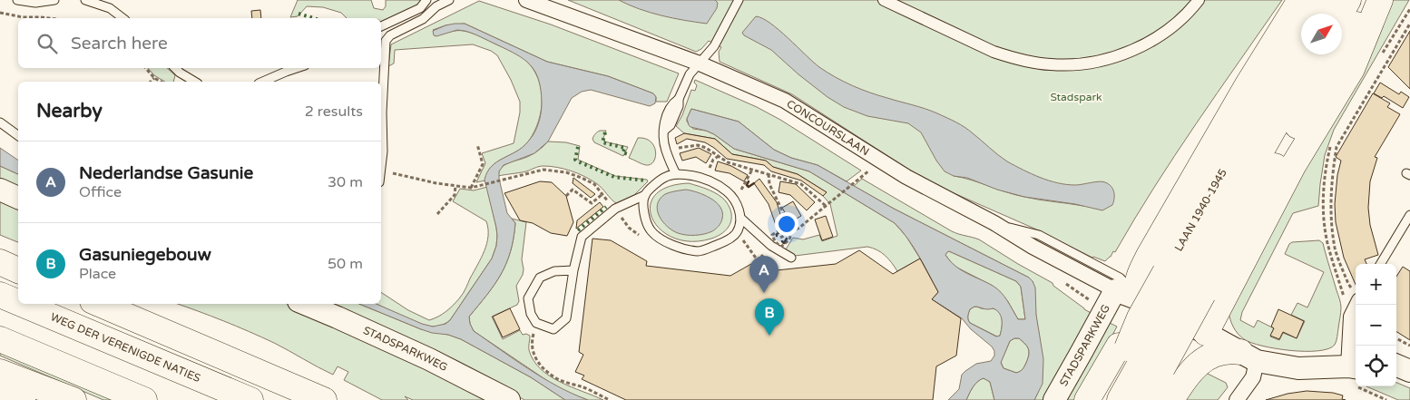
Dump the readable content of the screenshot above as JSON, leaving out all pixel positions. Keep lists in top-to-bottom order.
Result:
{
  "streets": {
    "highway": ["LAAN 1940-1945", "WEG DER VERENIGDE NATIES"],
    "main road": ["STADSPARKWEG"],
    "street": ["CONCOURSLAAN"]
  },
  "crossings": [
    ["CONCOURSLAAN", "STADSPARKWEG"]
  ],
  "parks": ["Stadspark"],
  "north": "top right",
  "page": {
    "search": "Search here",
    "heading": ["Nearby", "2 results"],
    "list": [
      {
        "mark": "A",
        "name": "Nederlandse Gasunie",
        "note": "Office",
        "value": "30 m"
      },
      {
        "mark": "B",
        "name": "Gasuniegebouw",
        "note": "Place",
        "value": "50 m"
      }
    ],
    "pins": ["A", "B"],
    "map_buttons": ["+", "−"]
  }
}
